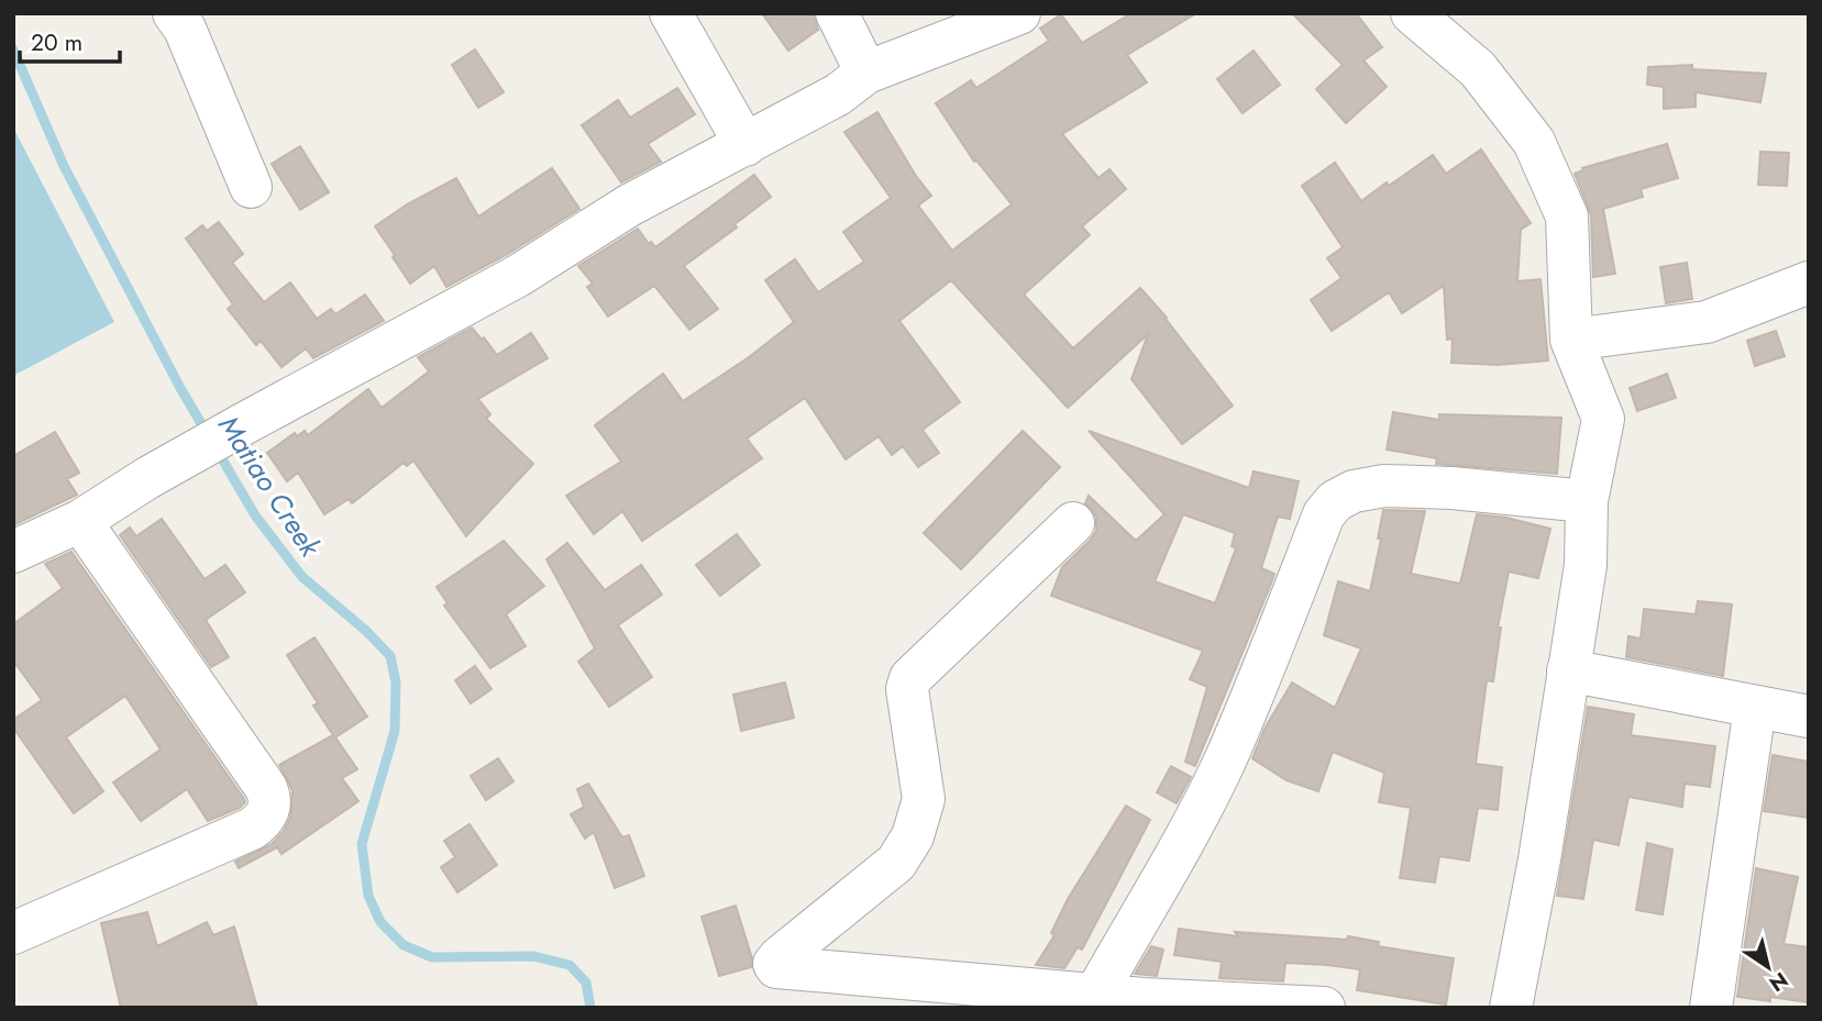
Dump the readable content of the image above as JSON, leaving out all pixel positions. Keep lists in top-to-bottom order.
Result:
{
  "water": ["Matiao Creek"],
  "scale_bar": "20 m",
  "north": "bottom right"
}
